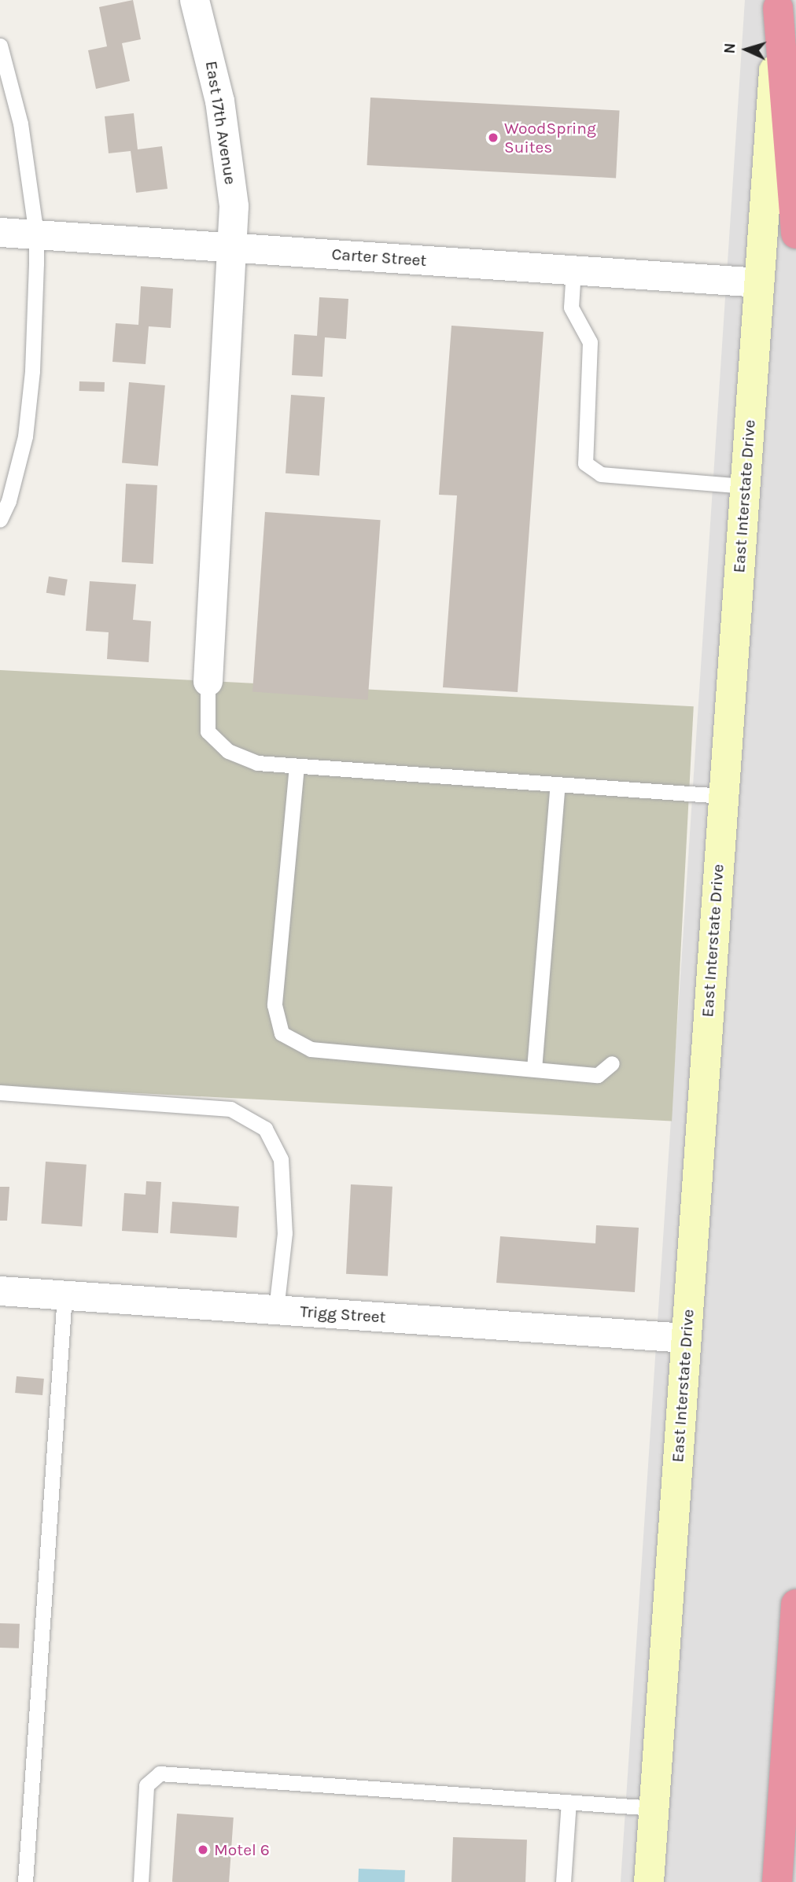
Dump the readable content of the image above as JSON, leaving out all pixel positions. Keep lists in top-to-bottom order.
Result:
{
  "streets": {
    "main road": ["East Interstate Drive"],
    "street": ["East 17th Avenue", "Carter Street", "Trigg Street"]
  },
  "crossings": [
    ["East 17th Avenue", "Carter Street"],
    ["Carter Street", "East Interstate Drive"],
    ["East Interstate Drive", "Trigg Street"]
  ],
  "places": ["WoodSpring Suites", "Motel 6"],
  "north": "left"
}
